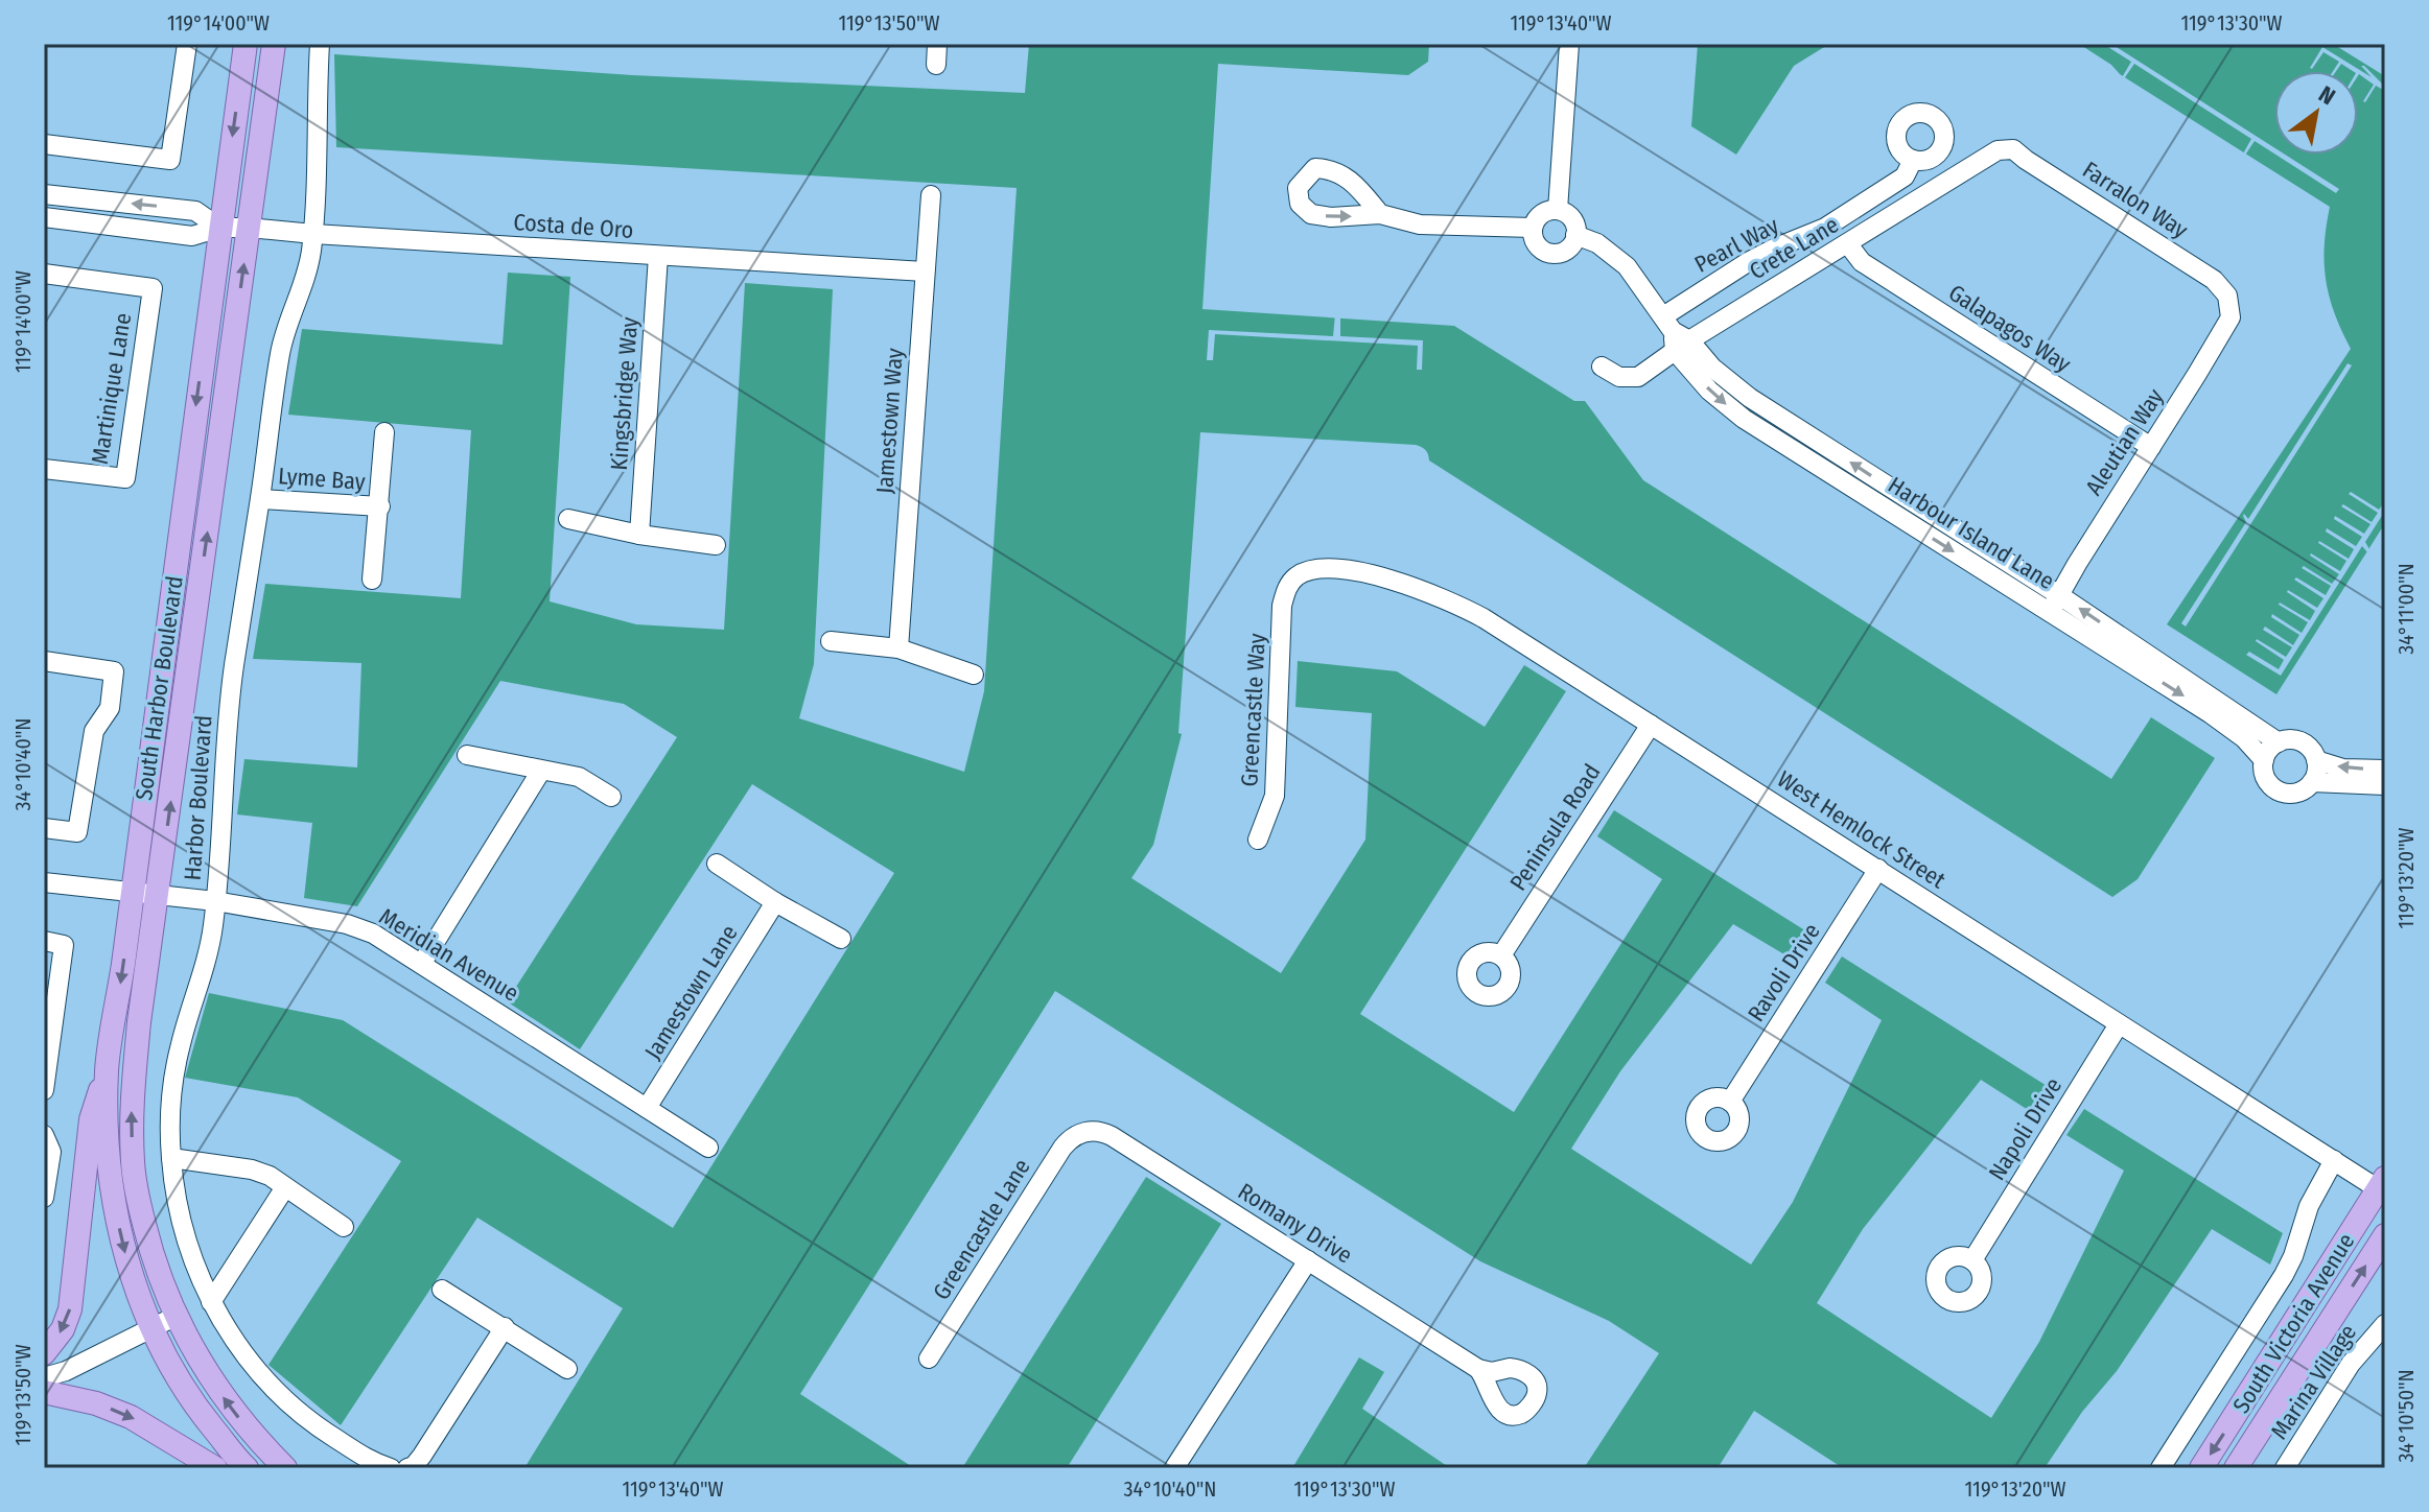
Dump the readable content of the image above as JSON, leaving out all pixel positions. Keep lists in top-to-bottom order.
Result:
{
  "streets": {
    "main road": ["South Harbor Boulevard", "South Victoria Avenue"],
    "street": [
      "Farralon Way",
      "Costa de Oro",
      "Pearl Way",
      "Crete Lane",
      "Galapagos Way",
      "Martinique Lane",
      "Kingsbridge Way",
      "Jamestown Way",
      "Aleutian Way",
      "Lyme Bay",
      "Harbour Island Lane",
      "Greencastle Way",
      "Harbor Boulevard",
      "Peninsula Road",
      "West Hemlock Street",
      "Meridian Avenue",
      "Ravoli Drive",
      "Jamestown Lane",
      "Napoli Drive",
      "Romany Drive",
      "Greencastle Lane",
      "Marina Village"
    ]
  },
  "crossings": [
    ["Farralon Way", "Crete Lane"],
    ["Farralon Way", "Aleutian Way"],
    ["Costa de Oro", "Kingsbridge Way"],
    ["Costa de Oro", "Jamestown Way"],
    ["Costa de Oro", "South Harbor Boulevard"],
    ["Costa de Oro", "Harbor Boulevard"],
    ["Pearl Way", "Crete Lane"],
    ["Pearl Way", "Harbour Island Lane"],
    ["Crete Lane", "Galapagos Way"],
    ["Crete Lane", "Harbour Island Lane"],
    ["Galapagos Way", "Aleutian Way"],
    ["Aleutian Way", "Harbour Island Lane"],
    ["Lyme Bay", "Harbor Boulevard"],
    ["South Harbor Boulevard", "Meridian Avenue"],
    ["Greencastle Way", "West Hemlock Street"],
    ["Harbor Boulevard", "Meridian Avenue"],
    ["Peninsula Road", "West Hemlock Street"],
    ["West Hemlock Street", "Ravoli Drive"],
    ["West Hemlock Street", "Napoli Drive"],
    ["West Hemlock Street", "South Victoria Avenue"],
    ["Meridian Avenue", "Jamestown Lane"],
    ["Romany Drive", "Greencastle Lane"]
  ],
  "north": "top right",
  "coordinates": [
    "119°14'00\"W",
    "119°13'50\"W",
    "119°13'40\"W",
    "119°13'30\"W",
    "34°11'00\"N",
    "34°10'40\"N",
    "119°13'20\"W",
    "34°10'50\"N"
  ]
}
